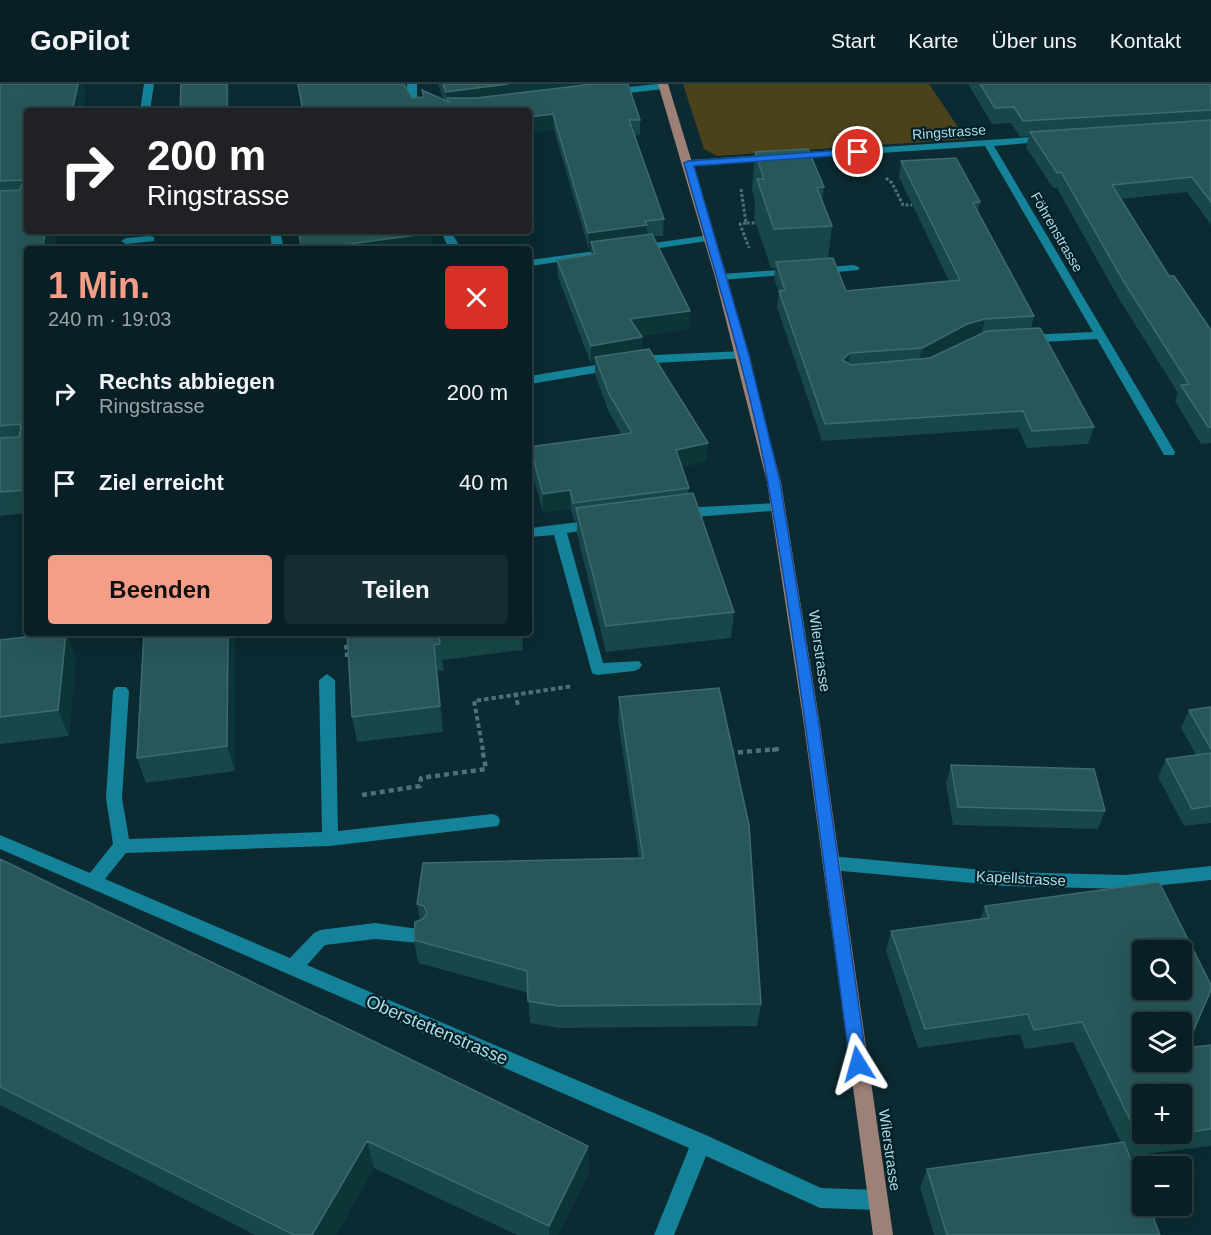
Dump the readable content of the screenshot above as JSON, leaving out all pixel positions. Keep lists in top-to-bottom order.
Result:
{
  "streets": {
    "main road": ["Wilerstrasse"],
    "street": [
      "Ringstrasse",
      "Föhrenstrasse",
      "Kapellstrasse",
      "Oberstettenstrasse"
    ]
  },
  "crossings": [
    ["Ringstrasse", "Föhrenstrasse"],
    ["Ringstrasse", "Wilerstrasse"],
    ["Wilerstrasse", "Kapellstrasse"],
    ["Wilerstrasse", "Oberstettenstrasse"]
  ],
  "page": {
    "header": "GoPilot",
    "nav": [
      "Start",
      "Karte",
      "Über uns",
      "Kontakt"
    ],
    "turn": ["200 m", "Ringstrasse"],
    "heading": ["1 Min.", "240 m · 19:03"],
    "list": [
      {
        "name": "Rechts abbiegen",
        "note": "Ringstrasse",
        "value": "200 m"
      },
      {
        "name": "Ziel erreicht",
        "value": "40 m"
      }
    ],
    "buttons": ["Beenden", "Teilen"],
    "map_buttons": ["+", "−"]
  }
}
